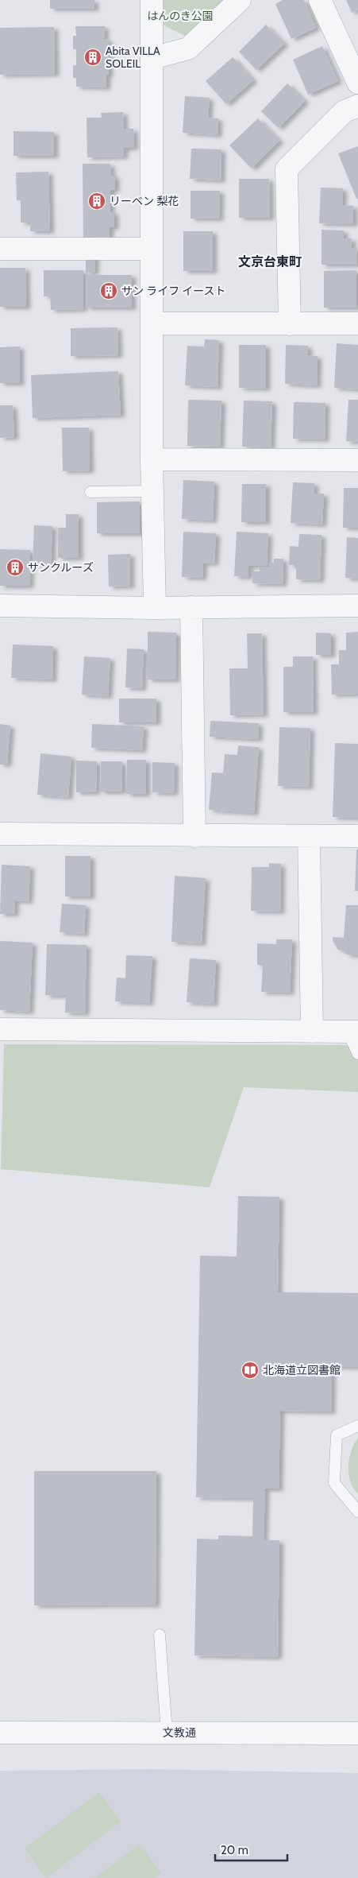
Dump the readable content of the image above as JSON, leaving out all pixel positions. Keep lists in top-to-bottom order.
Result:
{
  "streets": {
    "street": ["文教通"]
  },
  "districts": ["文京台東町"],
  "parks": ["はんのき公園"],
  "places": {
    "building": [
      "Abita VILLA SOLEIL",
      "リーベン 梨花",
      "サン ライフ イースト",
      "サンクルーズ"
    ],
    "library": ["北海道立図書館"]
  },
  "scale_bar": "20 m"
}
